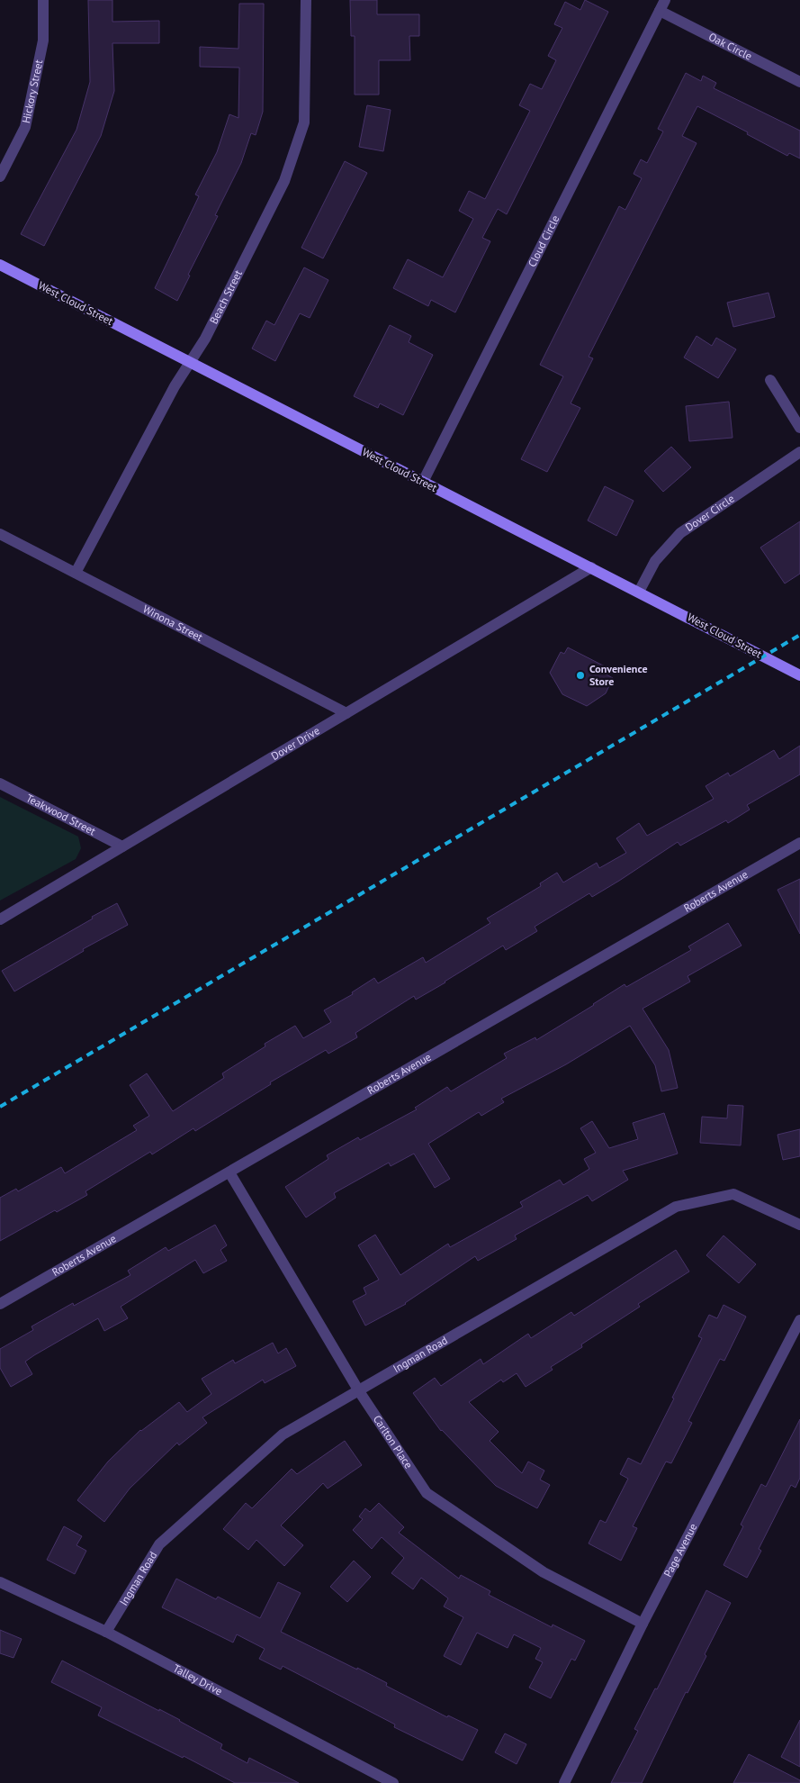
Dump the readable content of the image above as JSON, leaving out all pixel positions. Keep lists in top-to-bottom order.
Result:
{
  "streets": {
    "main road": ["West Cloud Street"],
    "street": [
      "Oak Circle",
      "Hickory Street",
      "Cloud Circle",
      "Beach Street",
      "Dover Circle",
      "Winona Street",
      "Dover Drive",
      "Teakwood Street",
      "Roberts Avenue",
      "Ingman Road",
      "Carlton Place",
      "Page Avenue",
      "Talley Drive"
    ]
  },
  "crossings": [
    ["Oak Circle", "Cloud Circle"],
    ["Cloud Circle", "West Cloud Street"],
    ["Beach Street", "West Cloud Street"],
    ["Beach Street", "Winona Street"],
    ["West Cloud Street", "Dover Circle"],
    ["West Cloud Street", "Dover Drive"],
    ["Winona Street", "Dover Drive"],
    ["Dover Drive", "Teakwood Street"],
    ["Roberts Avenue", "Carlton Place"],
    ["Ingman Road", "Carlton Place"],
    ["Ingman Road", "Talley Drive"],
    ["Carlton Place", "Page Avenue"]
  ],
  "places": ["Convenience Store"]
}
